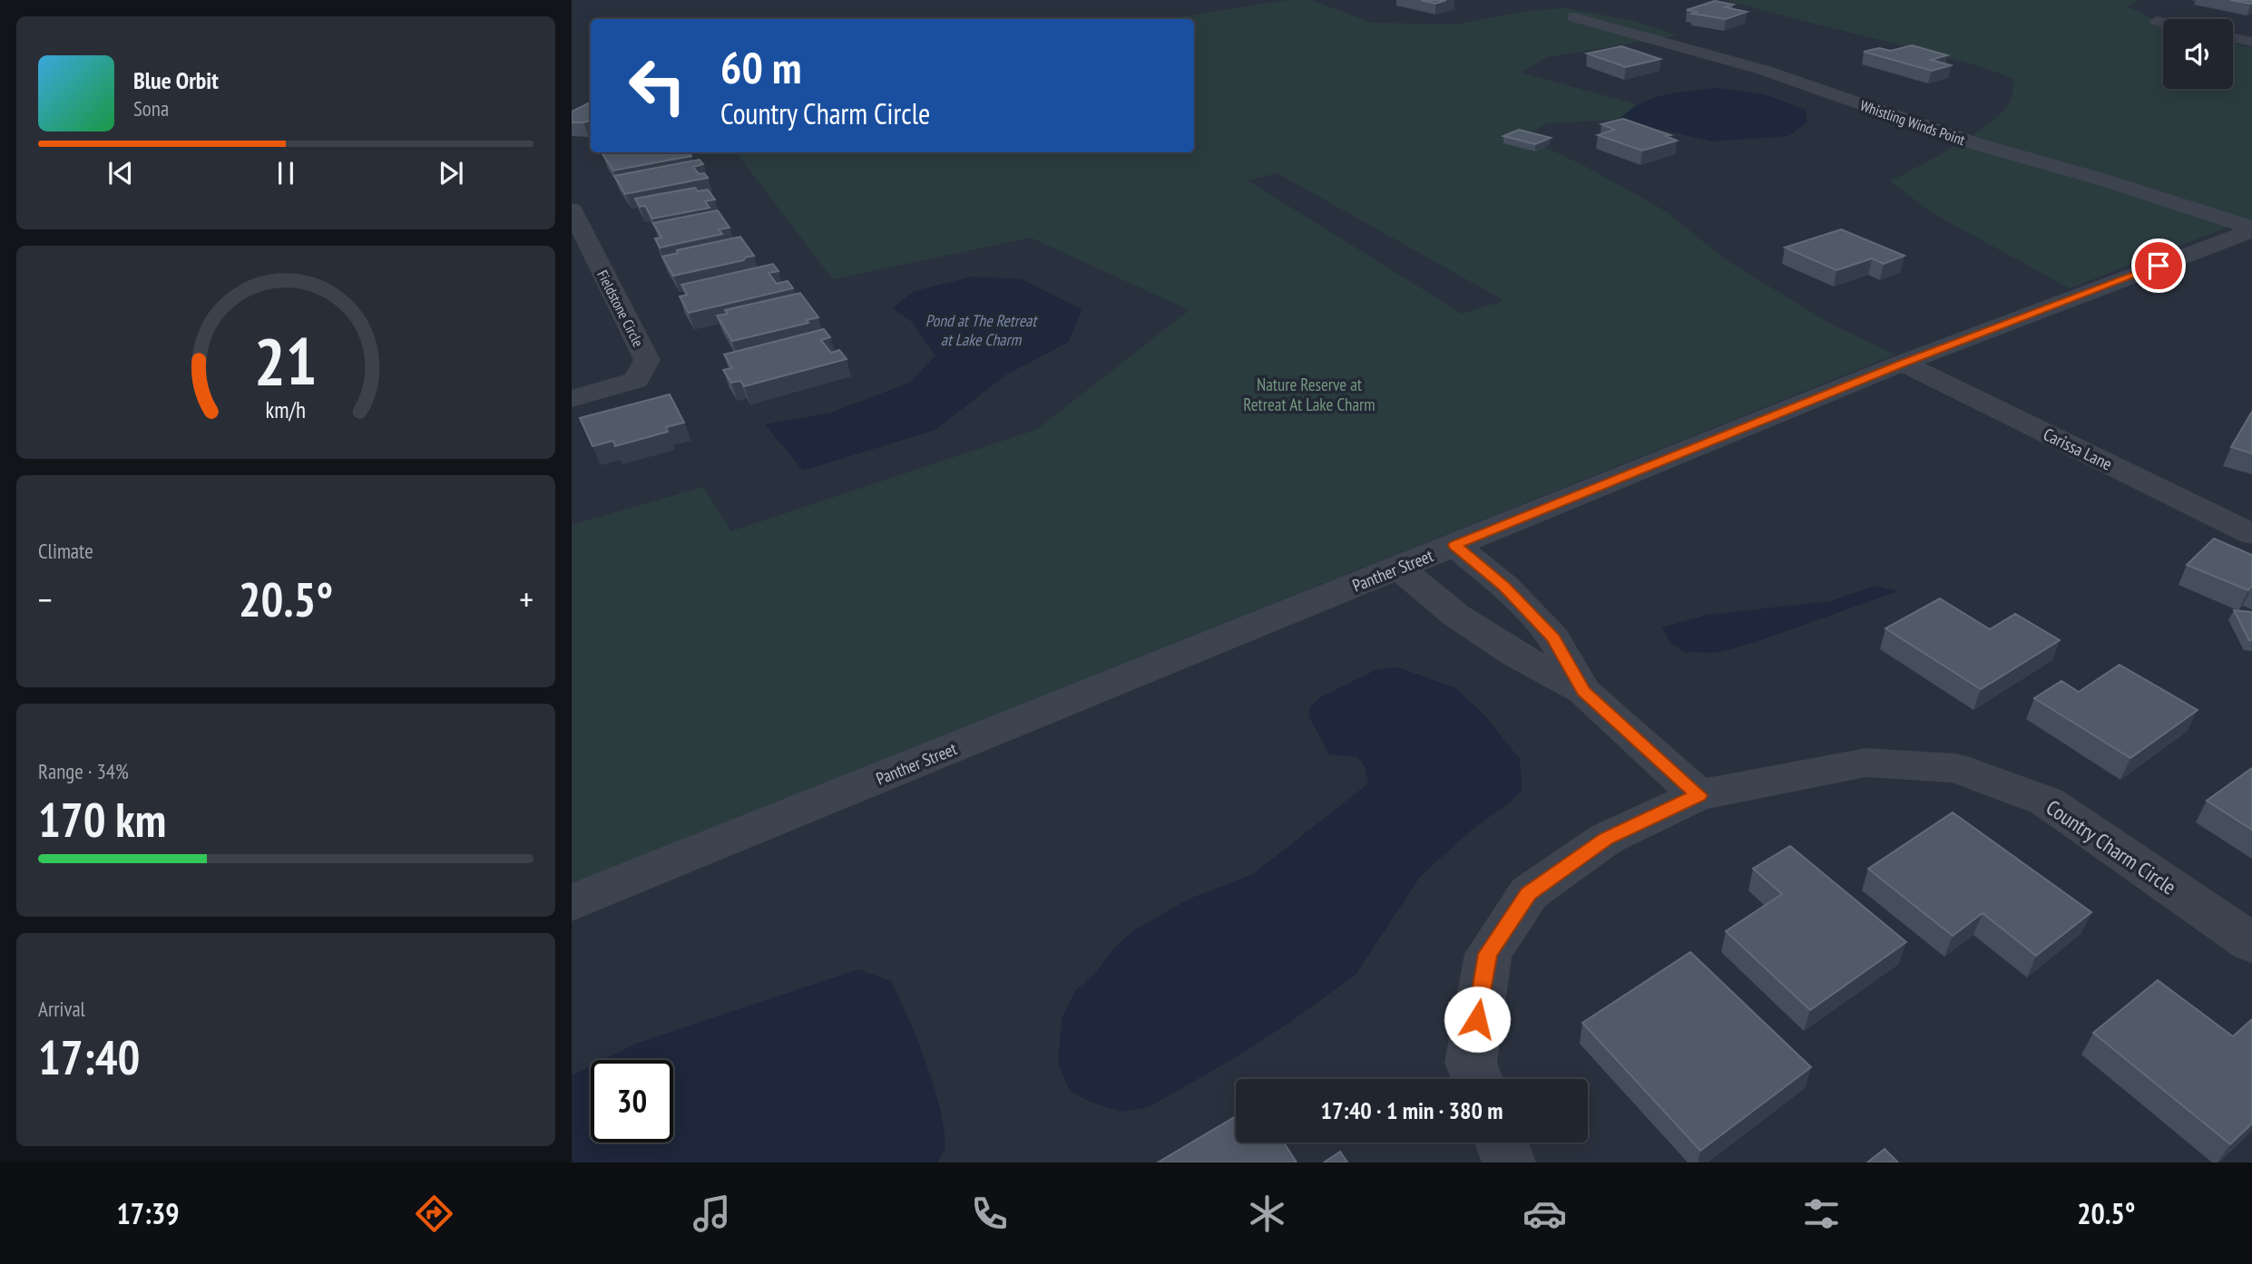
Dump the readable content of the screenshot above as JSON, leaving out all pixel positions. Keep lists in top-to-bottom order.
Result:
{
  "streets": {
    "street": [
      "Whistling Winds Point",
      "Fieldstone Circle",
      "Carissa Lane",
      "Panther Street",
      "Country Charm Circle"
    ]
  },
  "crossings": [
    ["Whistling Winds Point", "Panther Street"],
    ["Carissa Lane", "Panther Street"]
  ],
  "water": ["Pond at The Retreat at Lake Charm"],
  "parks": ["Nature Reserve at Retreat At Lake Charm"],
  "page": {
    "turn": ["60 m", "Country Charm Circle"],
    "song": ["Blue Orbit", "Sona"],
    "tile": [
      "Climate",
      ["Range · 34%", "170 km"],
      ["Arrival", "17:40"]
    ],
    "heat": ["−", "20.5°", "+"],
    "limit": "30",
    "trip": "17:40 · 1 min · 380 m",
    "tabs": ["17:39", "20.5°"],
    "gauge": ["21", "km/h"]
  }
}
